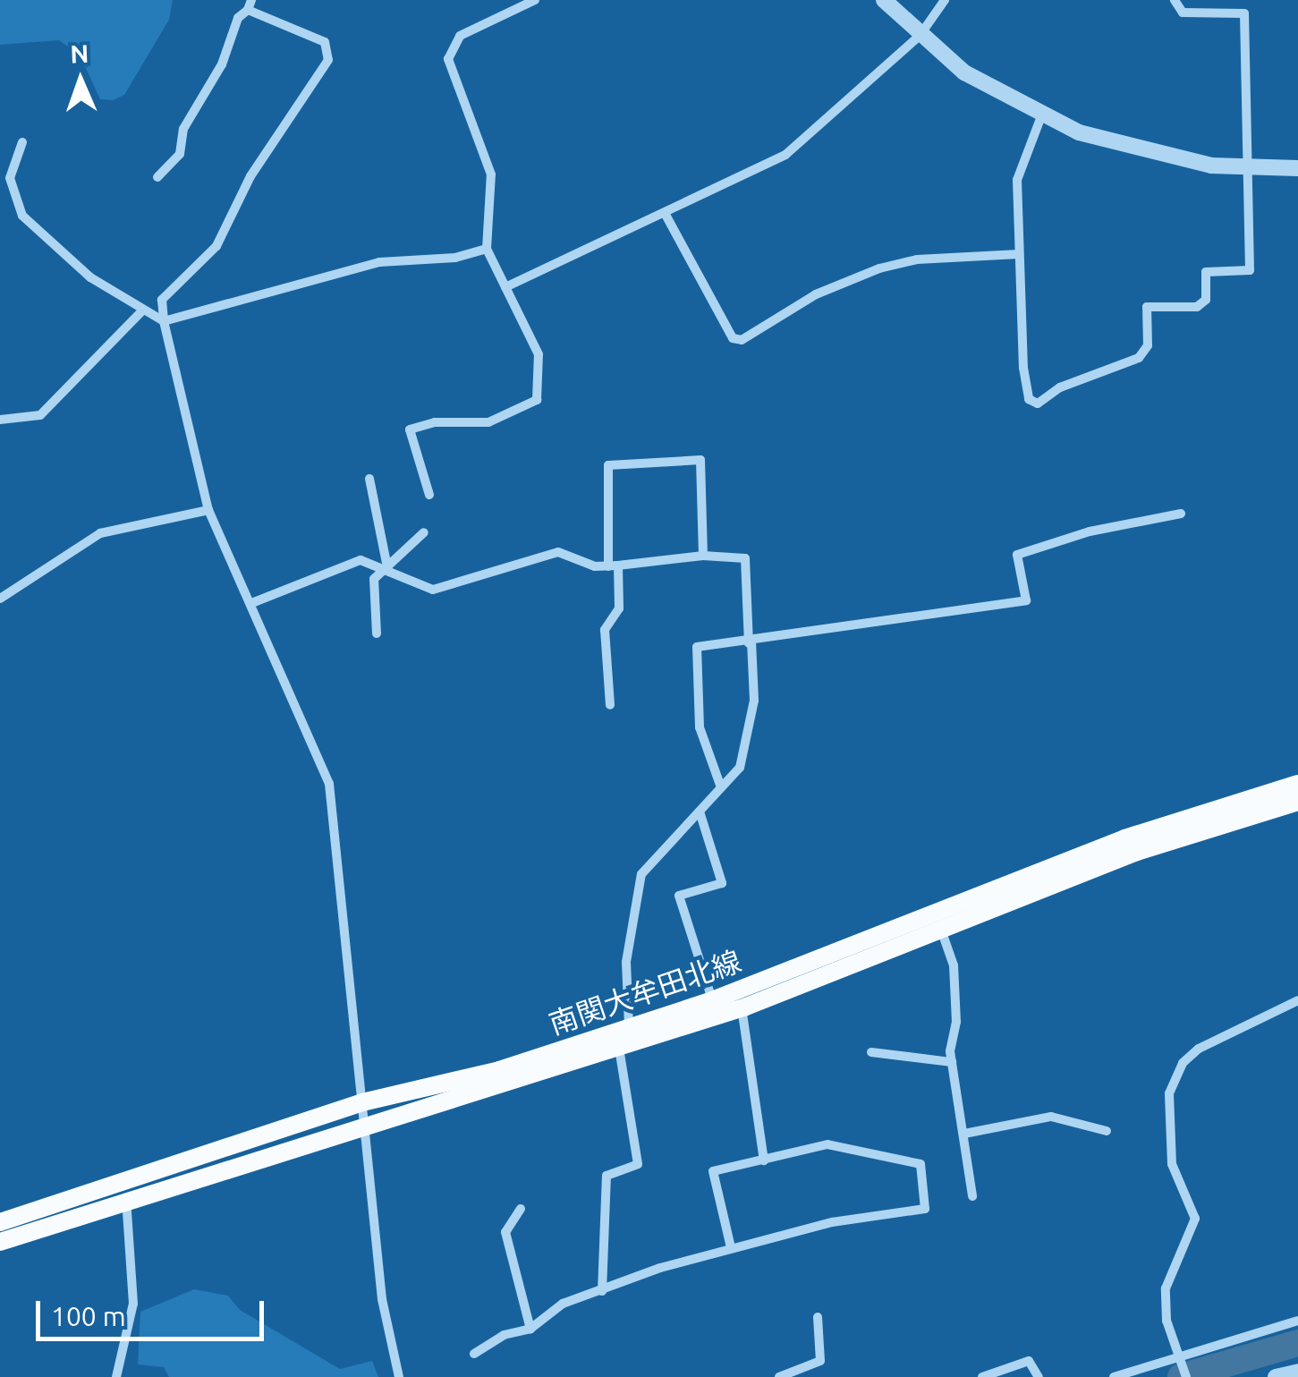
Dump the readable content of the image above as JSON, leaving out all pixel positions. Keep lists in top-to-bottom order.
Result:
{
  "streets": {
    "main road": ["南関大牟田北線"]
  },
  "scale_bar": "100 m",
  "north": "top"
}
